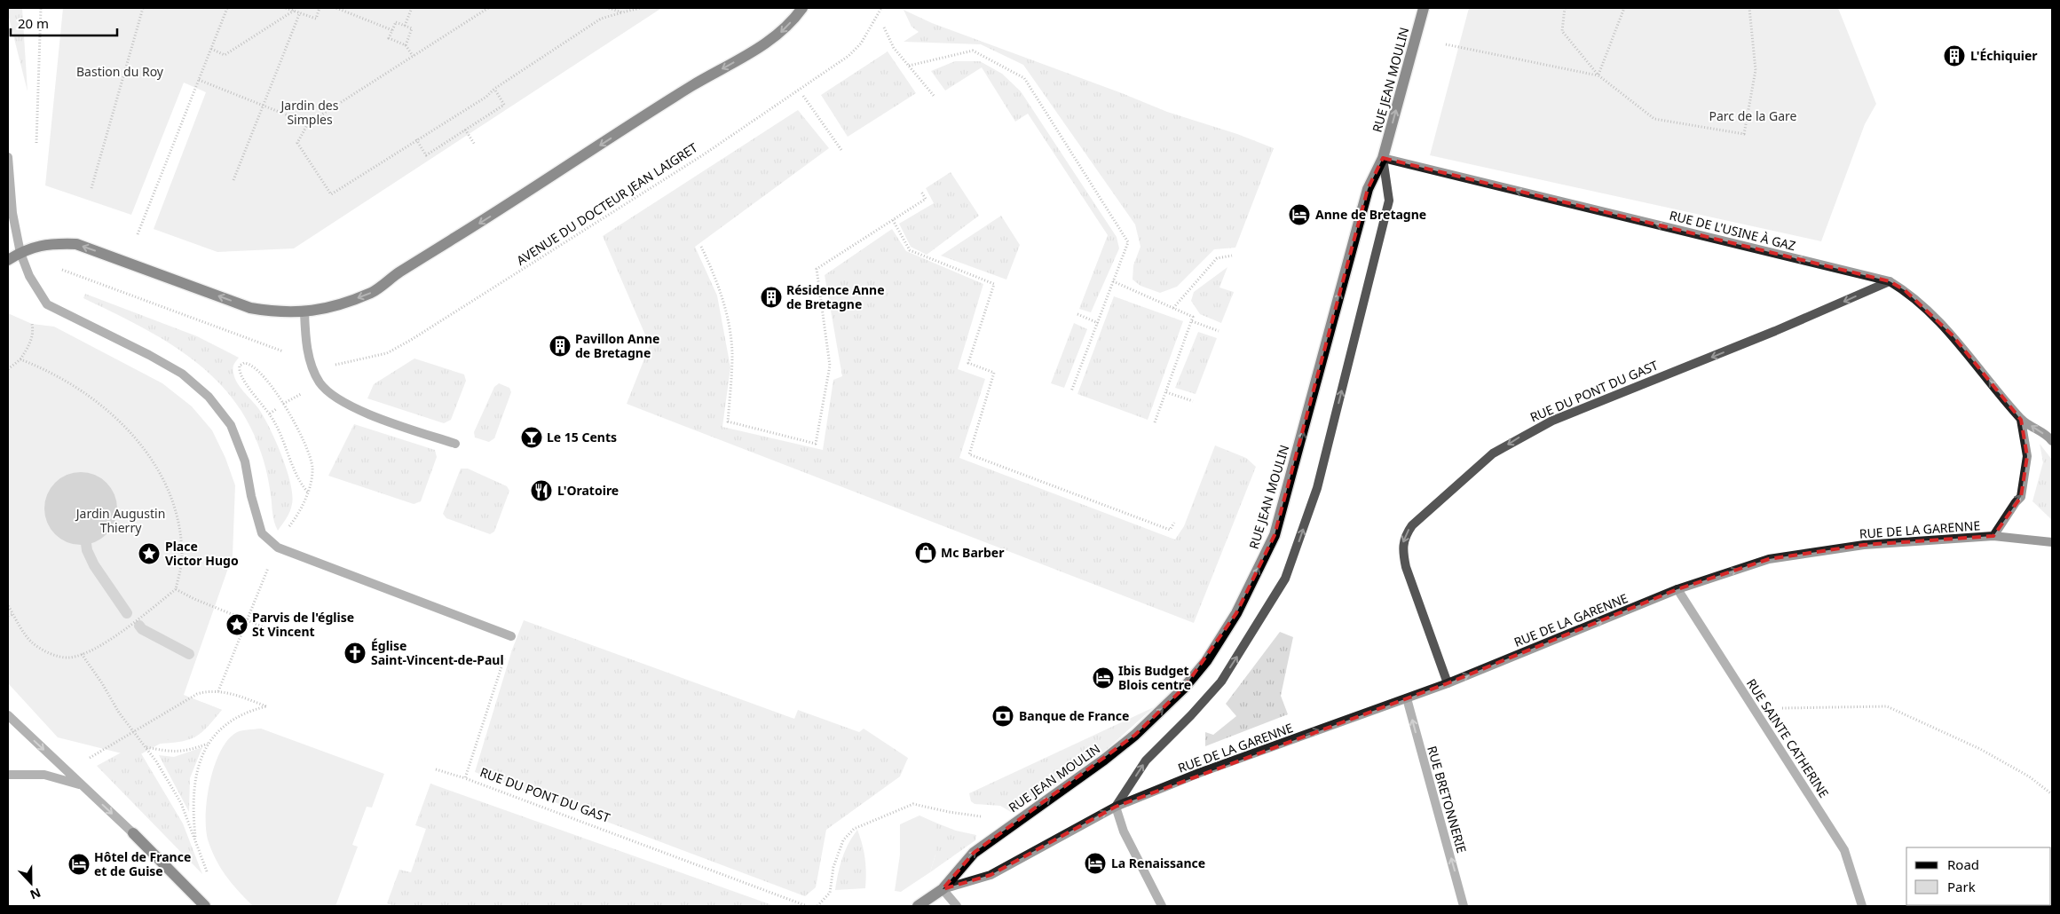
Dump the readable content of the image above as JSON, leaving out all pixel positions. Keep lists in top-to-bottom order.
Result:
{
  "streets": {
    "main road": ["RUE JEAN MOULIN"],
    "street": [
      "RUE DE L'USINE À GAZ",
      "RUE DU PONT DU GAST",
      "RUE DE LA GARENNE",
      "RUE SAINTE CATHERINE",
      "RUE BRETONNERIE"
    ],
    "path": ["AVENUE DU DOCTEUR JEAN LAIGRET"]
  },
  "crossings": [
    ["RUE JEAN MOULIN", "RUE DE L'USINE À GAZ"],
    ["RUE JEAN MOULIN", "RUE DE LA GARENNE"],
    ["RUE DE L'USINE À GAZ", "RUE DU PONT DU GAST"],
    ["RUE DE L'USINE À GAZ", "RUE DE LA GARENNE"],
    ["RUE DU PONT DU GAST", "RUE DE LA GARENNE"],
    ["RUE DE LA GARENNE", "RUE SAINTE CATHERINE"],
    ["RUE DE LA GARENNE", "RUE BRETONNERIE"]
  ],
  "one_way": [
    "RUE JEAN MOULIN",
    "RUE DE L'USINE À GAZ",
    "RUE DU PONT DU GAST",
    "RUE DE LA GARENNE",
    "RUE BRETONNERIE"
  ],
  "parks": [
    "Bastion du Roy",
    "Jardin des Simples",
    "Parc de la Gare",
    "Jardin Augustin Thierry"
  ],
  "places": {
    "building": ["L'Échiquier", "Résidence Anne de Bretagne", "Pavillon Anne de Bretagne"],
    "hotel": [
      "Anne de Bretagne",
      "Ibis Budget Blois centre",
      "La Renaissance",
      "Hôtel de France et de Guise"
    ],
    "bar": ["Le 15 Cents"],
    "restaurant": ["L'Oratoire"],
    "shop": ["Mc Barber"],
    "place": ["Place Victor Hugo", "Parvis de l'église St Vincent"],
    "church": ["Église Saint-Vincent-de-Paul"],
    "bank": ["Banque de France"]
  },
  "legend": ["Road", "Park"],
  "scale_bar": "20 m",
  "north": "bottom"
}
